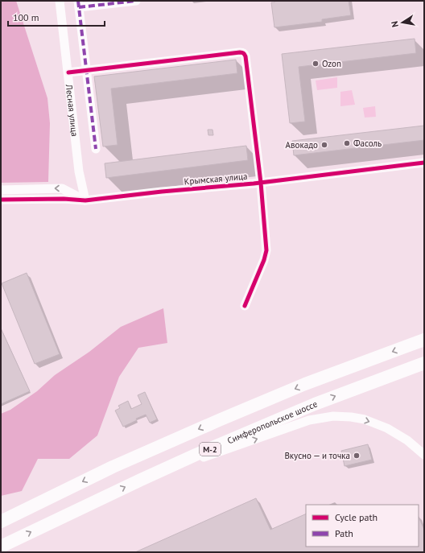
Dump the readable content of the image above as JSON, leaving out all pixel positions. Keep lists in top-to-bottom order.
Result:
{
  "streets": {
    "highway": ["Симферопольское шоссе", "М-2"],
    "street": ["Лесная улица", "Крымская улица"]
  },
  "crossings": [
    ["Лесная улица", "Крымская улица"]
  ],
  "places": [
    "Ozon",
    "Фасоль",
    "Авокадо",
    "Вкусно — и точка"
  ],
  "legend": ["Cycle path", "Path"],
  "scale_bar": "100 m",
  "north": "left"
}
